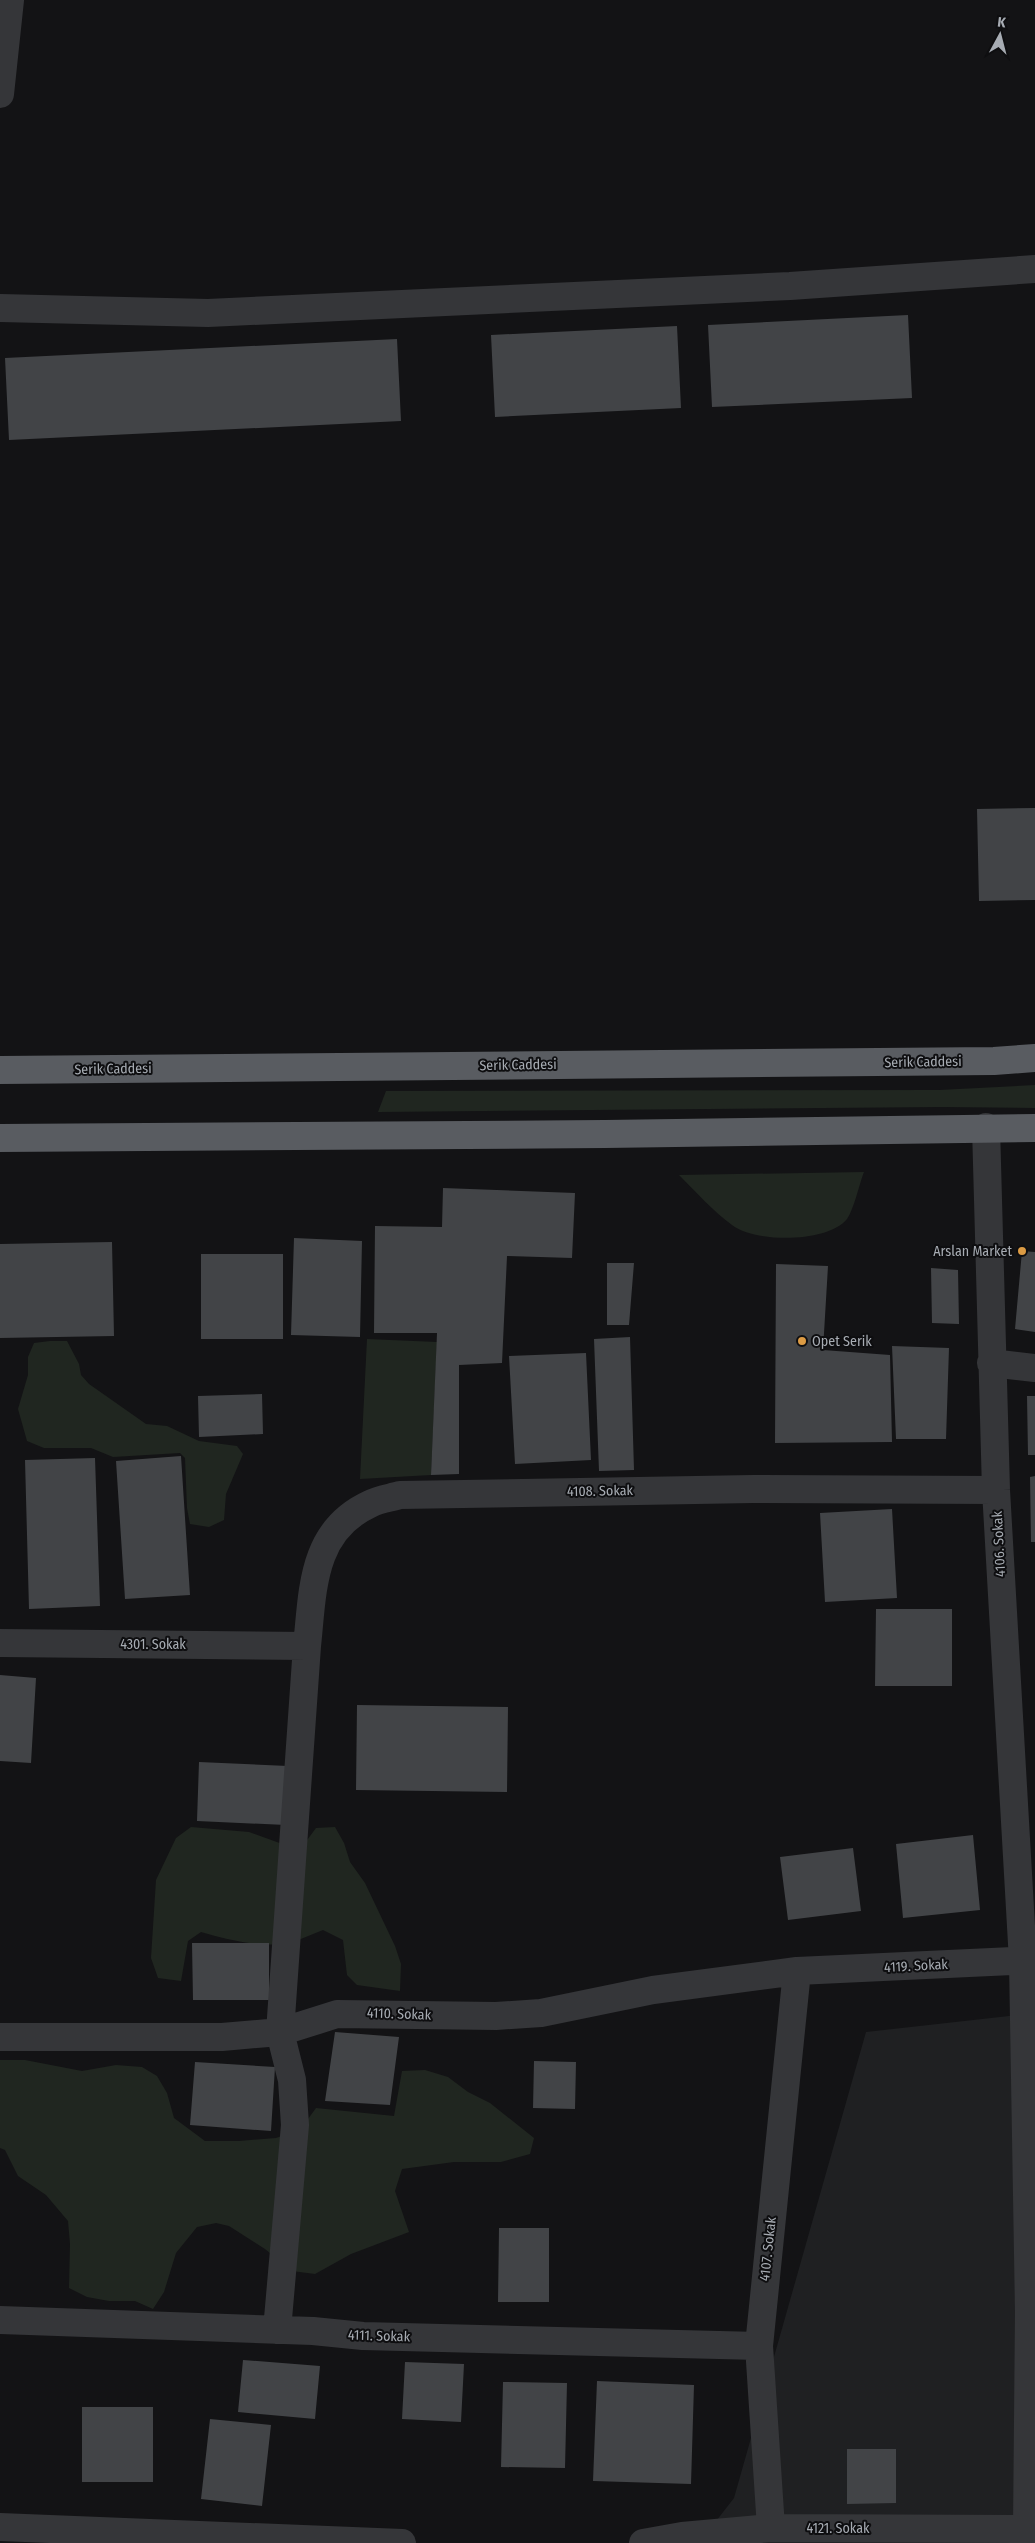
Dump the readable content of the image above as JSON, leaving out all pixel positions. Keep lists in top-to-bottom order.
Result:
{
  "streets": {
    "highway": ["Serik Caddesi"],
    "street": [
      "4108. Sokak",
      "4106. Sokak",
      "4301. Sokak",
      "4119. Sokak",
      "4110. Sokak",
      "4107. Sokak",
      "4111. Sokak",
      "4121. Sokak"
    ]
  },
  "crossings": [
    ["4108. Sokak", "4106. Sokak"],
    ["4108. Sokak", "4301. Sokak"],
    ["4108. Sokak", "4110. Sokak"],
    ["4108. Sokak", "4111. Sokak"],
    ["4106. Sokak", "4119. Sokak"],
    ["4106. Sokak", "4121. Sokak"],
    ["4119. Sokak", "4110. Sokak"],
    ["4119. Sokak", "4107. Sokak"],
    ["4110. Sokak", "4107. Sokak"],
    ["4107. Sokak", "4111. Sokak"],
    ["4107. Sokak", "4121. Sokak"]
  ],
  "places": ["Arslan Market", "Opet Serik"],
  "north": "top"
}
